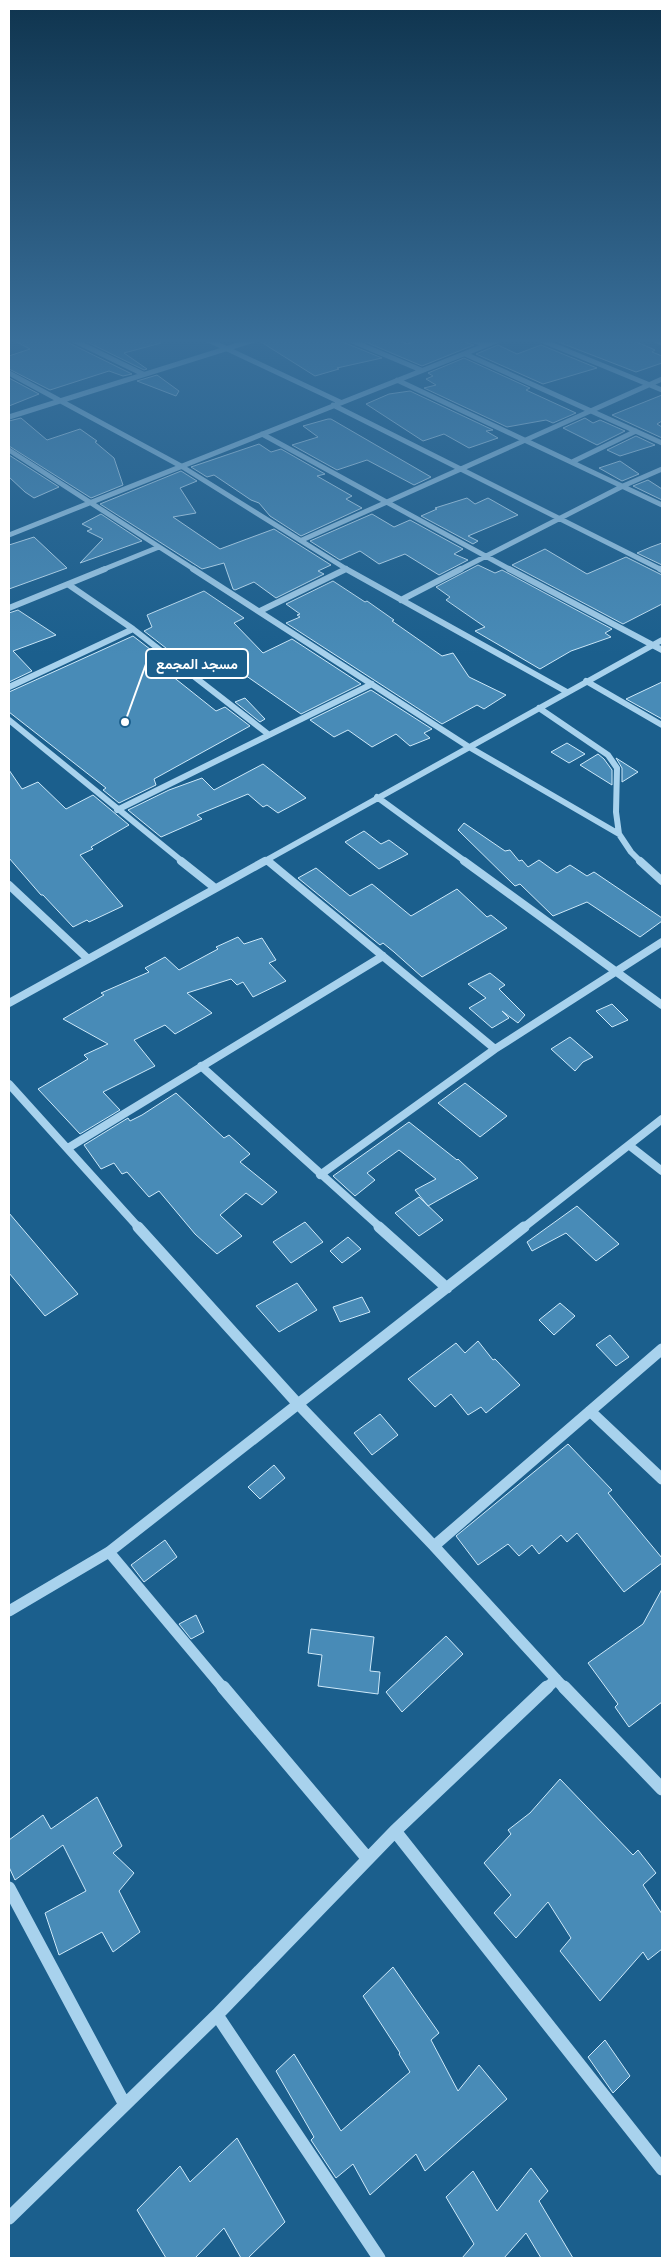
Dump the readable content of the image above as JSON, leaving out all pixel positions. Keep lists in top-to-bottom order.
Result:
{
  "places": ["مسجد المجمع"]
}
